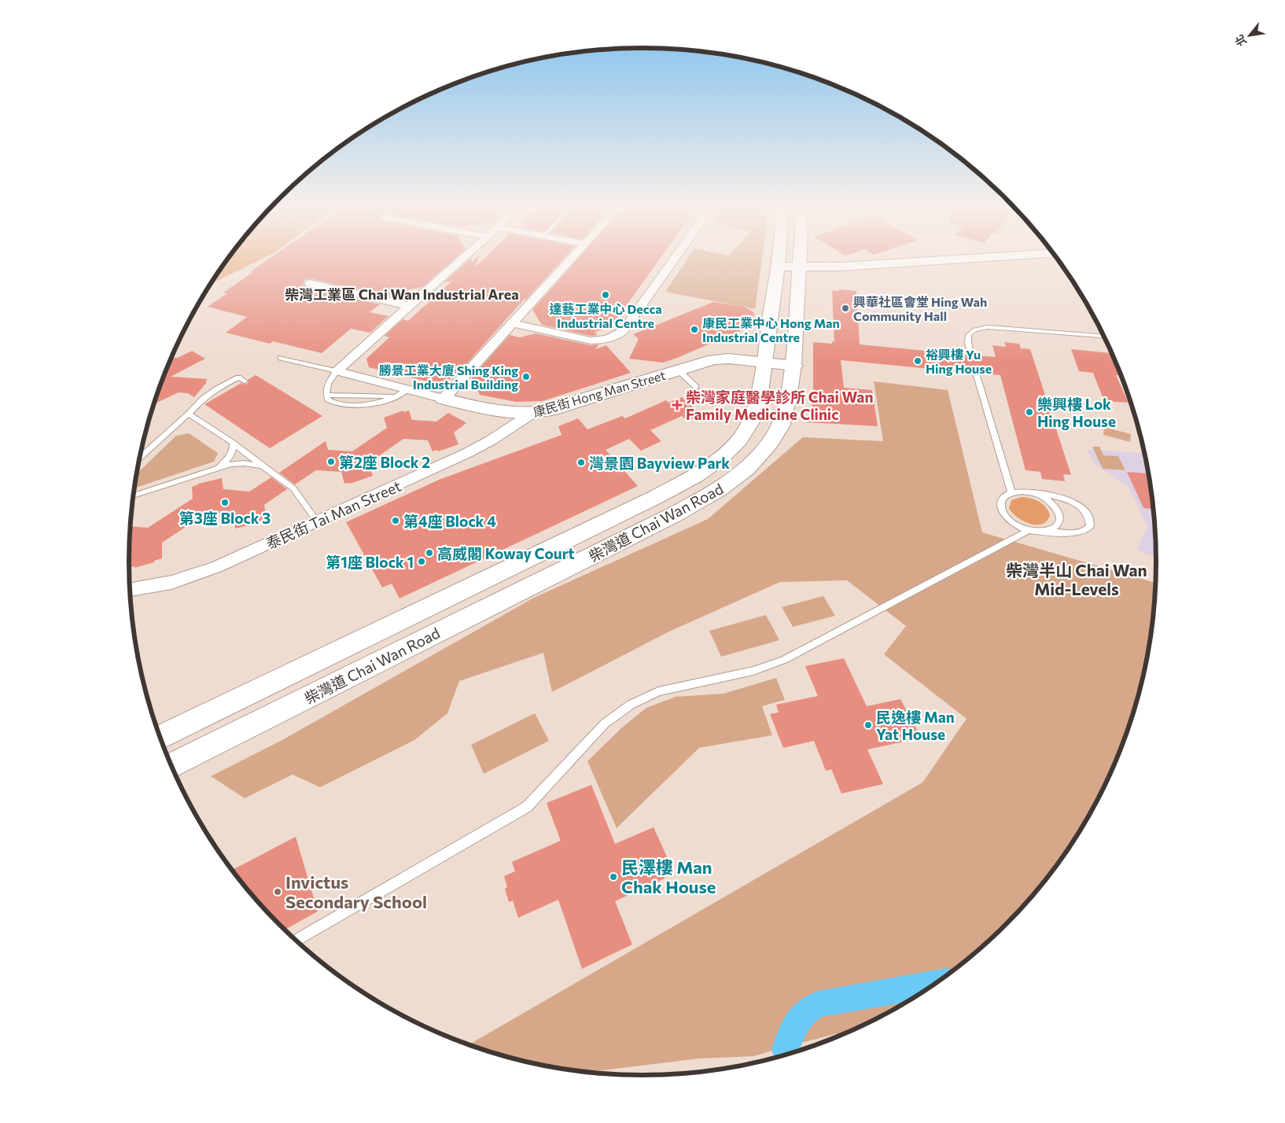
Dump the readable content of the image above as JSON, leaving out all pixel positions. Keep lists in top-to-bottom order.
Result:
{
  "streets": {
    "main road": ["康民街 Hong Man Street", "柴灣道 Chai Wan Road"],
    "street": ["泰民街 Tai Man Street"]
  },
  "crossings": [
    ["康民街 Hong Man Street", "泰民街 Tai Man Street"],
    ["康民街 Hong Man Street", "柴灣道 Chai Wan Road"]
  ],
  "districts": ["柴灣工業區 Chai Wan Industrial Area", "柴灣半山 Chai Wan Mid-Levels"],
  "places": {
    "other": [
      "達藝工業中心 Decca Industrial Centre",
      "興華社區會堂 Hing Wah Community Hall",
      "康民工業中心 Hong Man Industrial Centre",
      "裕興樓 Yu Hing House",
      "勝景工業大廈 Shing King Industrial Building",
      "樂興樓 Lok Hing House",
      "第2座 Block 2",
      "灣景園 Bayview Park",
      "第3座 Block 3",
      "第4座 Block 4",
      "高威閣 Koway Court",
      "第1座 Block 1",
      "民逸樓 Man Yat House",
      "民澤樓 Man Chak House",
      "Invictus Secondary School"
    ],
    "health": ["柴灣家庭醫學診所 Chai Wan Family Medicine Clinic"]
  },
  "north": "bottom left"
}
